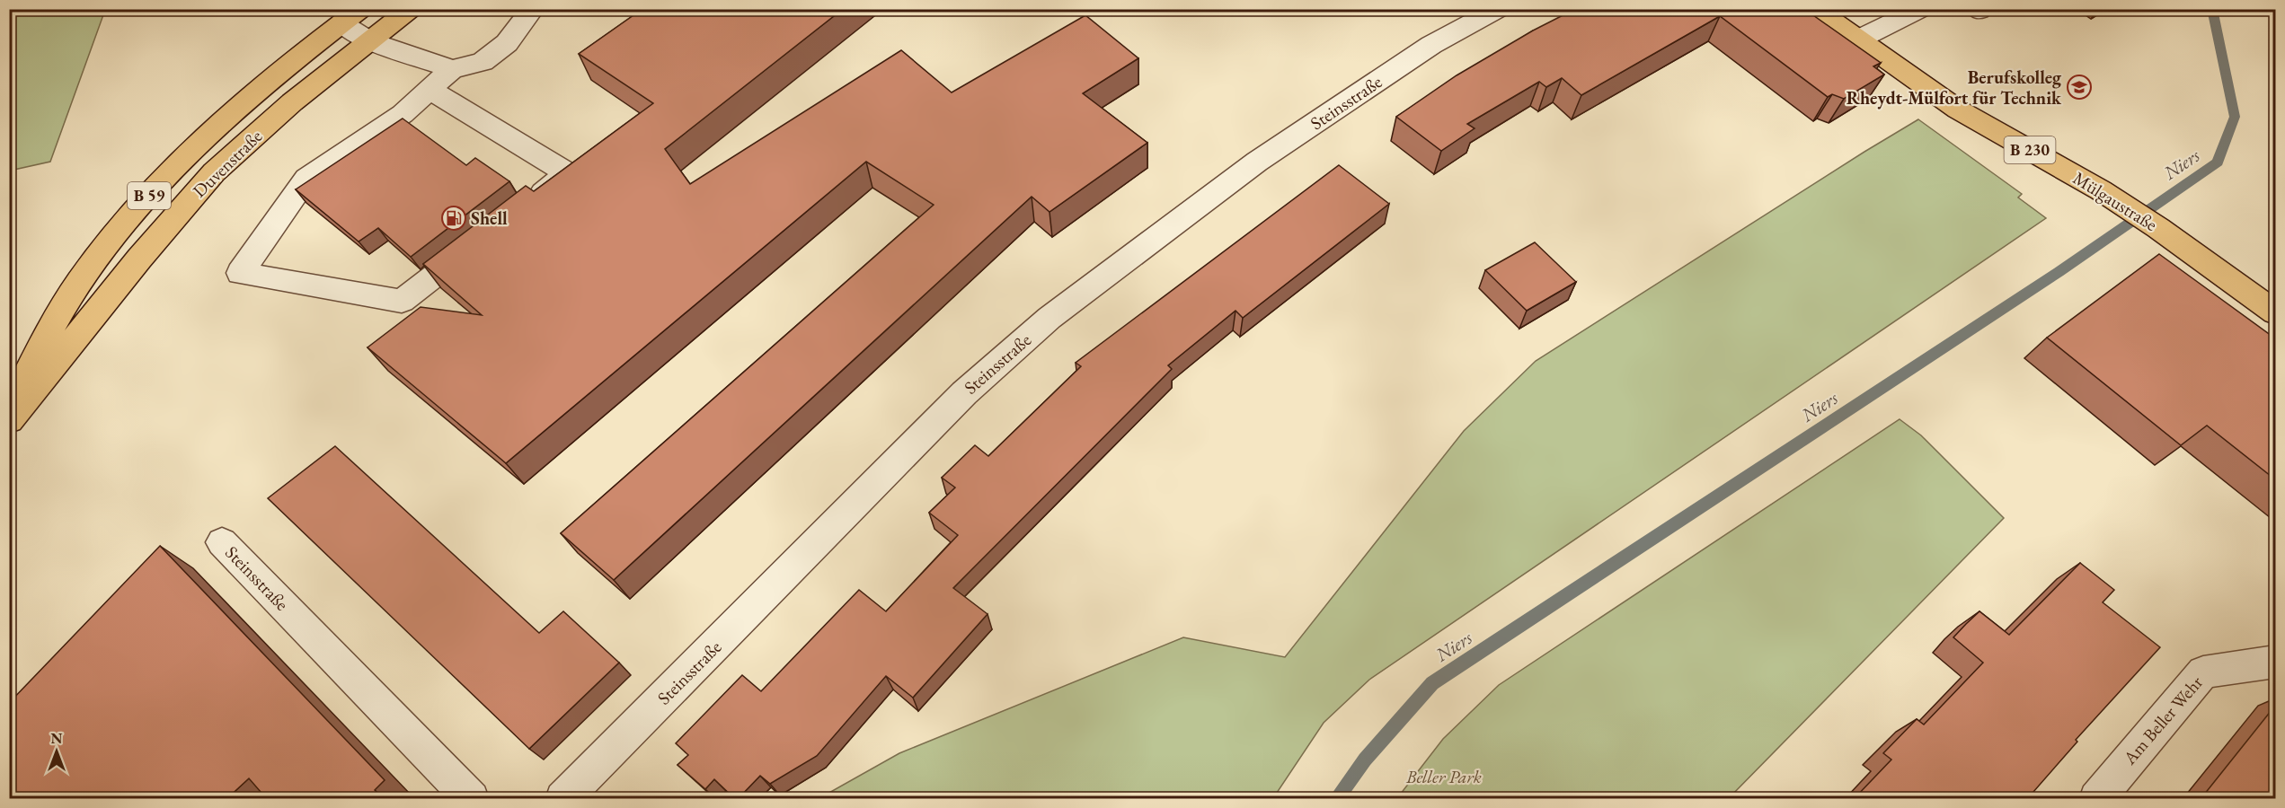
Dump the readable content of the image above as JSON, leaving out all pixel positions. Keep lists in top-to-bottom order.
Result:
{
  "streets": {
    "main road": [
      "B 230",
      "Duvenstraße",
      "B 59",
      "Mülgaustraße"
    ],
    "street": ["Steinsstraße", "Am Beller Wehr"]
  },
  "water": ["Niers"],
  "parks": ["Beller Park"],
  "places": {
    "school or university": ["Berufskolleg Rheydt-Mülfort für Technik"],
    "fuel station": ["Shell"]
  },
  "north": "top"
}
